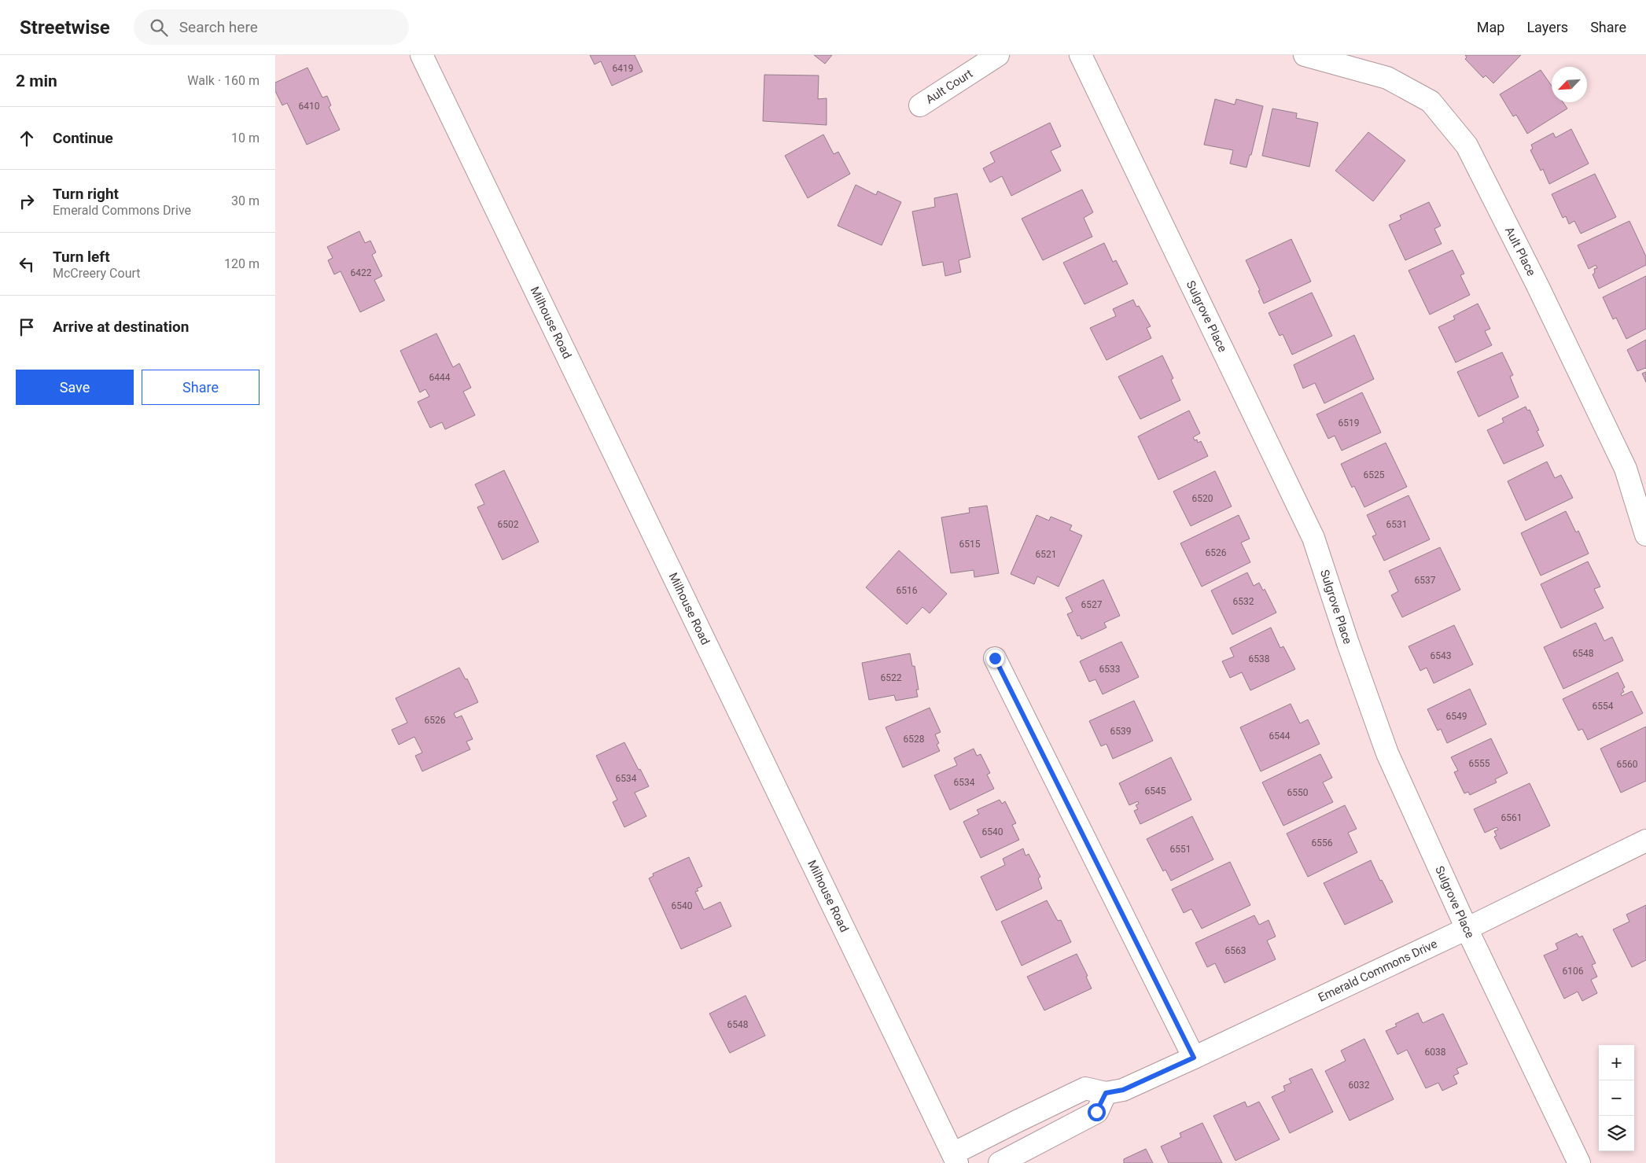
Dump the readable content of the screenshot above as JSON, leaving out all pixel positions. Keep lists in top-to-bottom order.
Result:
{
  "streets": {
    "street": [
      "Ault Court",
      "Ault Place",
      "Sulgrove Place",
      "Milhouse Road",
      "Emerald Commons Drive"
    ]
  },
  "crossings": [
    ["Sulgrove Place", "Emerald Commons Drive"]
  ],
  "house_numbers": [
    "6419",
    "6410",
    "6422",
    "6444",
    "6519",
    "6525",
    "6520",
    "6502",
    "6531",
    "6515",
    "6526",
    "6521",
    "6537",
    "6516",
    "6532",
    "6527",
    "6548",
    "6543",
    "6538",
    "6533",
    "6522",
    "6554",
    "6549",
    "6526",
    "6539",
    "6544",
    "6528",
    "6555",
    "6560",
    "6534",
    "6534",
    "6545",
    "6550",
    "6561",
    "6540",
    "6556",
    "6551",
    "6540",
    "6563",
    "6106",
    "6548",
    "6038",
    "6032"
  ],
  "north": "bottom left",
  "page": {
    "header": "Streetwise",
    "search": "Search here",
    "nav": ["Map", "Layers", "Share"],
    "heading": ["2 min", "Walk · 160 m"],
    "list": [
      ["Continue", "10 m"],
      ["Turn right", "Emerald Commons Drive", "30 m"],
      ["Turn left", "McCreery Court", "120 m"],
      "Arrive at destination"
    ],
    "buttons": ["Save", "Share"],
    "map_buttons": ["+", "−"]
  }
}
